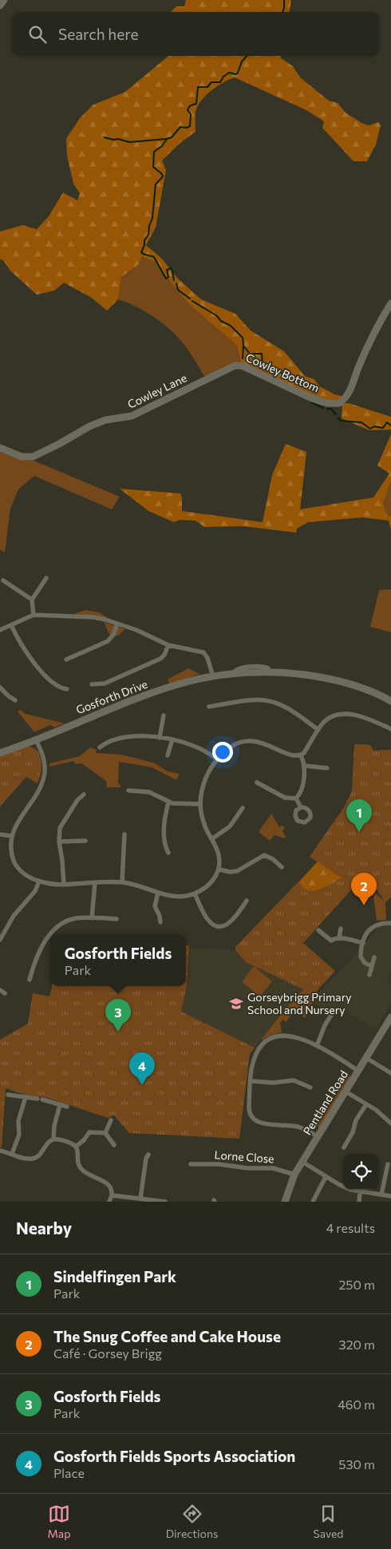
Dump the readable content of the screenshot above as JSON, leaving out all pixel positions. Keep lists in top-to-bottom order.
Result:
{
  "streets": {
    "street": [
      "Cowley Bottom",
      "Cowley Lane",
      "Gosforth Drive",
      "Pentland Road",
      "Lorne Close"
    ]
  },
  "crossings": [
    ["Cowley Bottom", "Cowley Lane"],
    ["Pentland Road", "Lorne Close"]
  ],
  "places": {
    "school or university": ["Gorseybrigg Primary School and Nursery"]
  },
  "page": {
    "search": "Search here",
    "pins": [
      "1",
      "2",
      "3",
      "4"
    ],
    "popup": ["Gosforth Fields", "Park"],
    "heading": ["Nearby", "4 results"],
    "list": [
      {
        "mark": "1",
        "name": "Sindelfingen Park",
        "note": "Park",
        "value": "250 m"
      },
      {
        "mark": "2",
        "name": "The Snug Coffee and Cake House",
        "note": "Café · Gorsey Brigg",
        "value": "320 m"
      },
      {
        "mark": "3",
        "name": "Gosforth Fields",
        "note": "Park",
        "value": "460 m"
      },
      {
        "mark": "4",
        "name": "Gosforth Fields Sports Association",
        "note": "Place",
        "value": "530 m"
      }
    ],
    "nav": ["Map", "Directions", "Saved"]
  }
}
